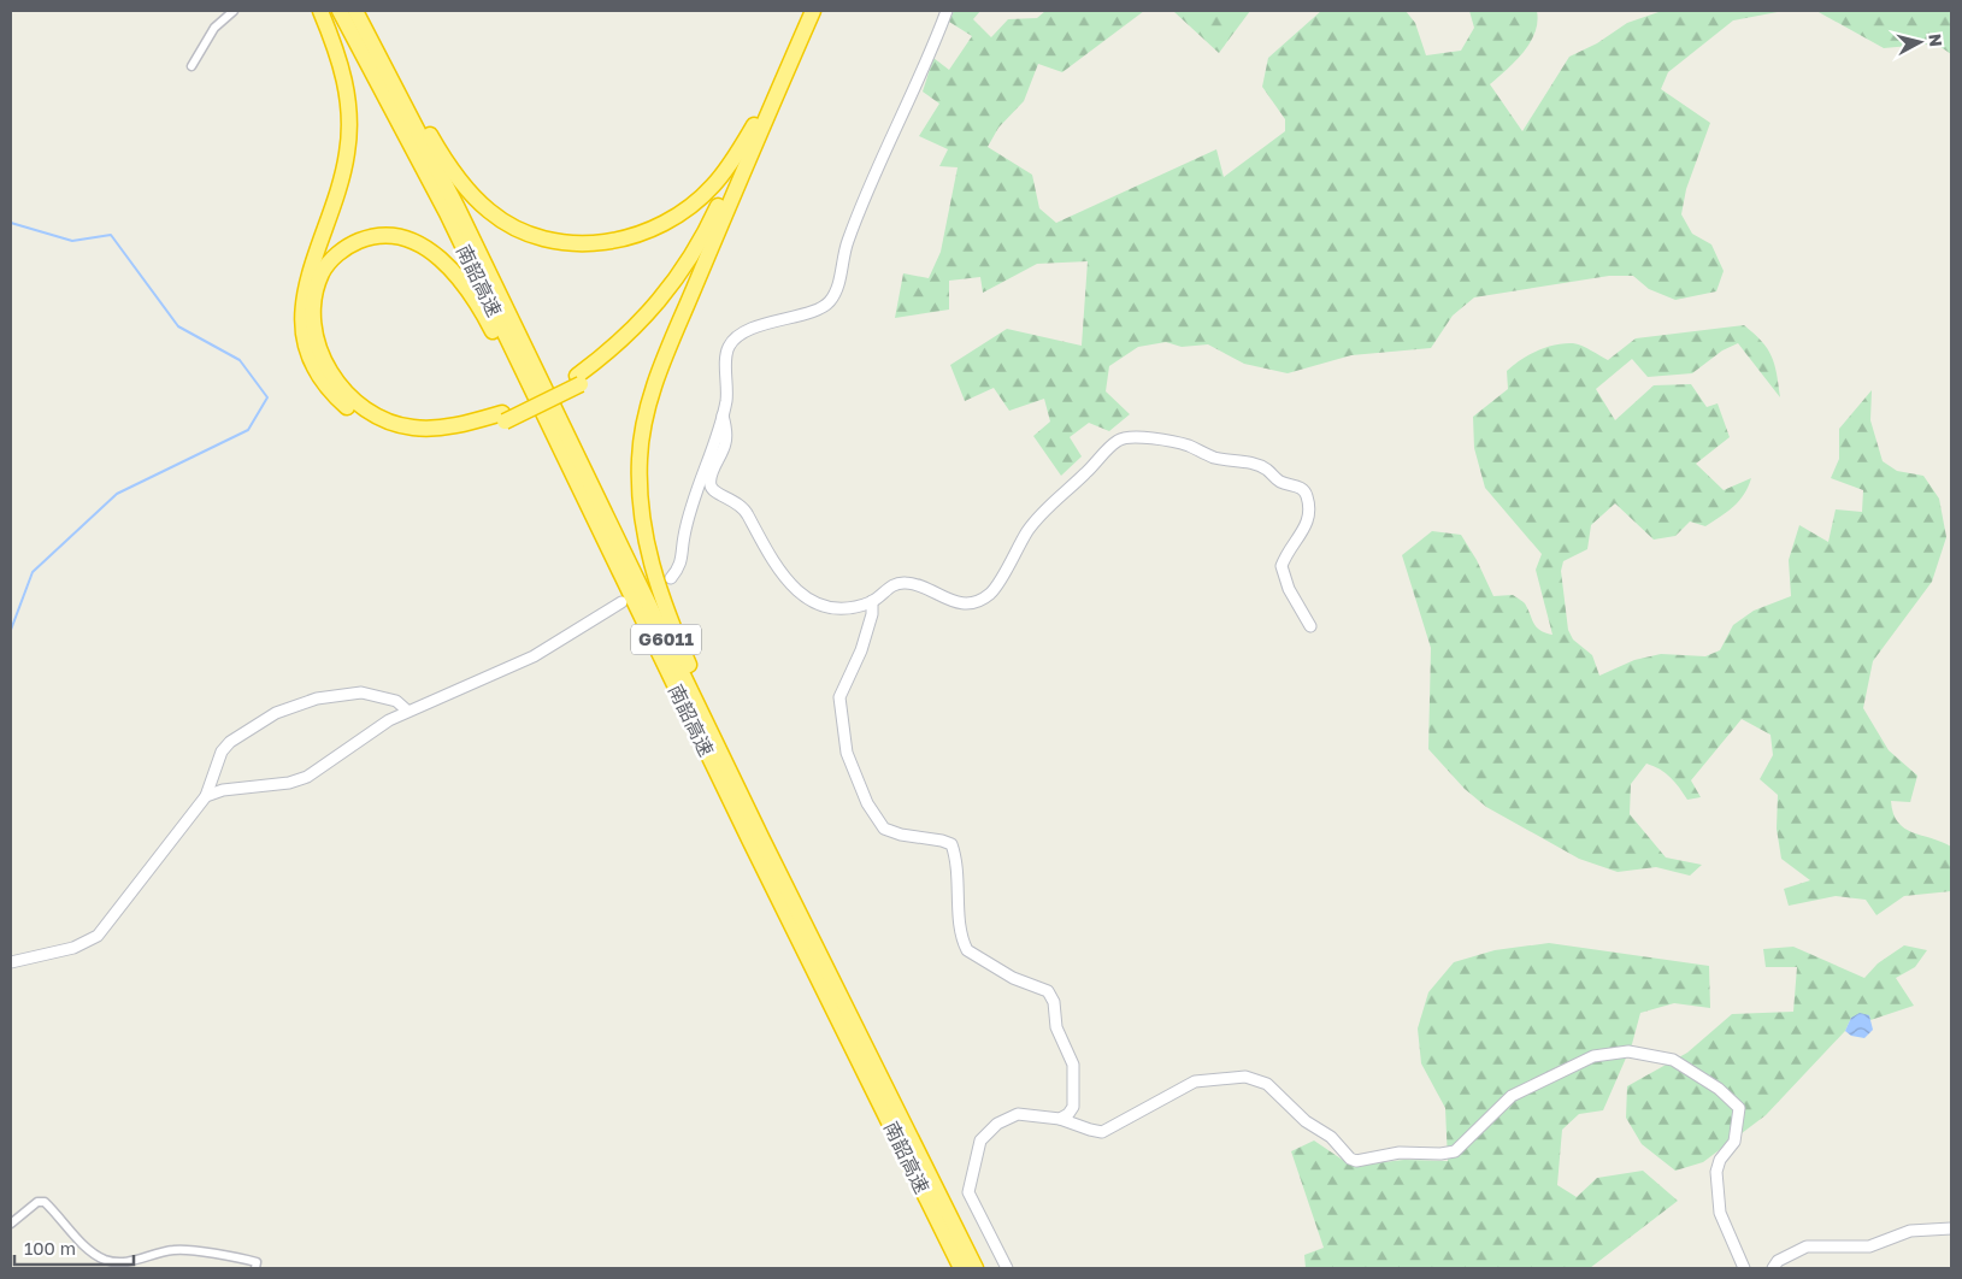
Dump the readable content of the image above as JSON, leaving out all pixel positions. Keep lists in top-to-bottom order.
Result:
{
  "streets": {
    "highway": ["南韶高速", "G6011"]
  },
  "scale_bar": "100 m",
  "north": "right"
}
